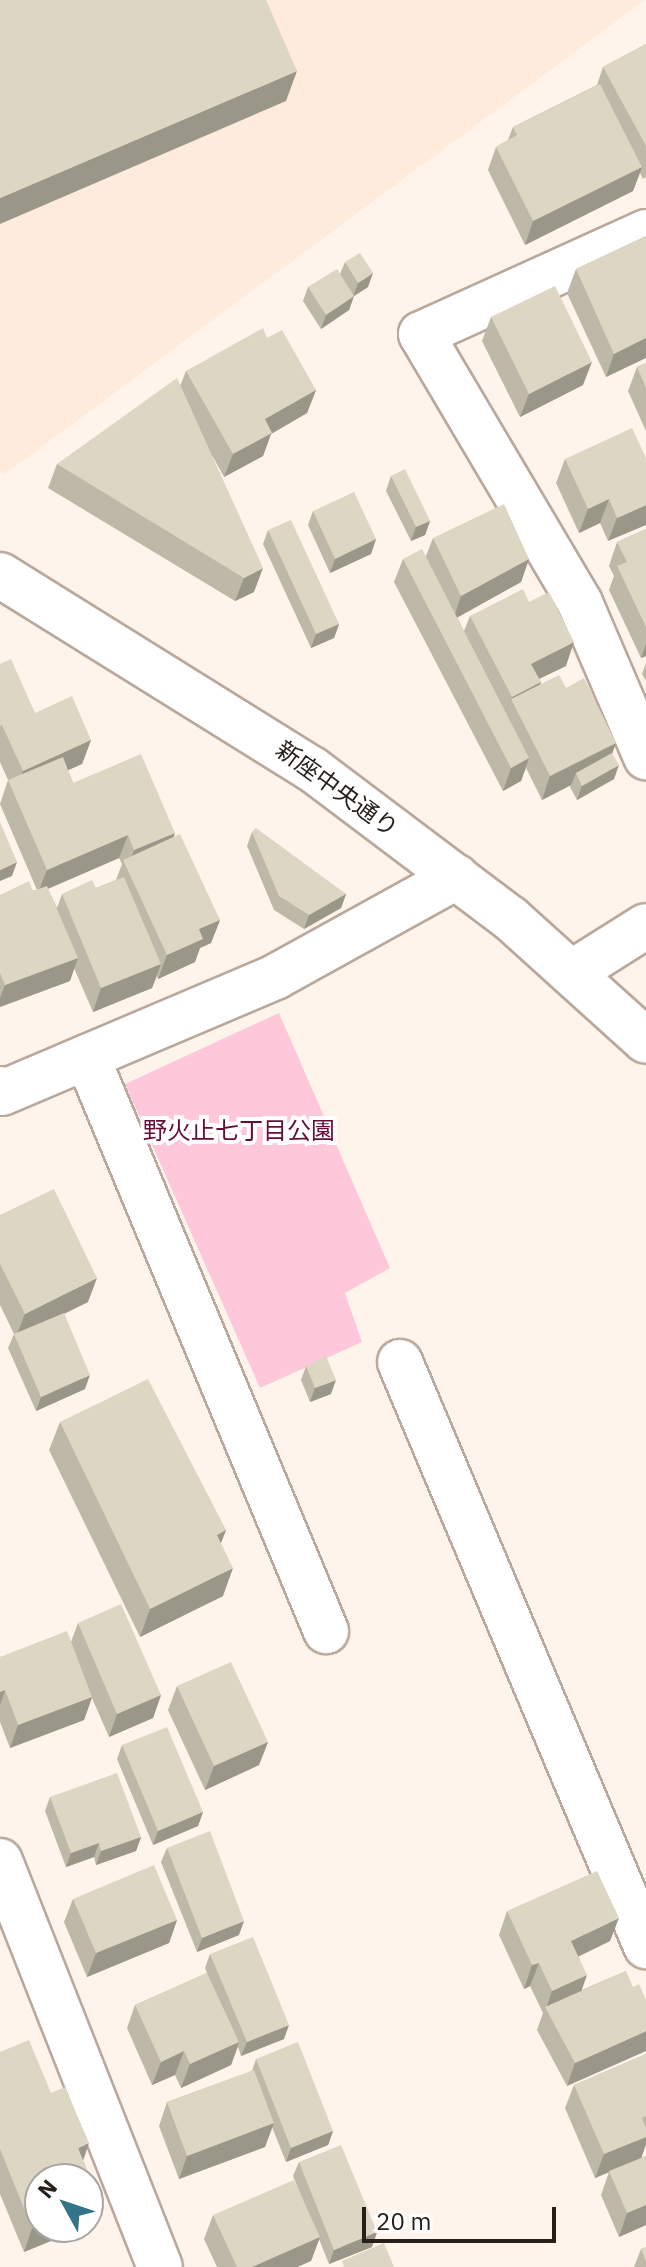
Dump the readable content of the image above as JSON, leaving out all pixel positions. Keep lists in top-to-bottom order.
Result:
{
  "streets": {
    "street": ["新座中央通り"]
  },
  "parks": ["野火止七丁目公園"],
  "scale_bar": "20 m",
  "north": "top left"
}
